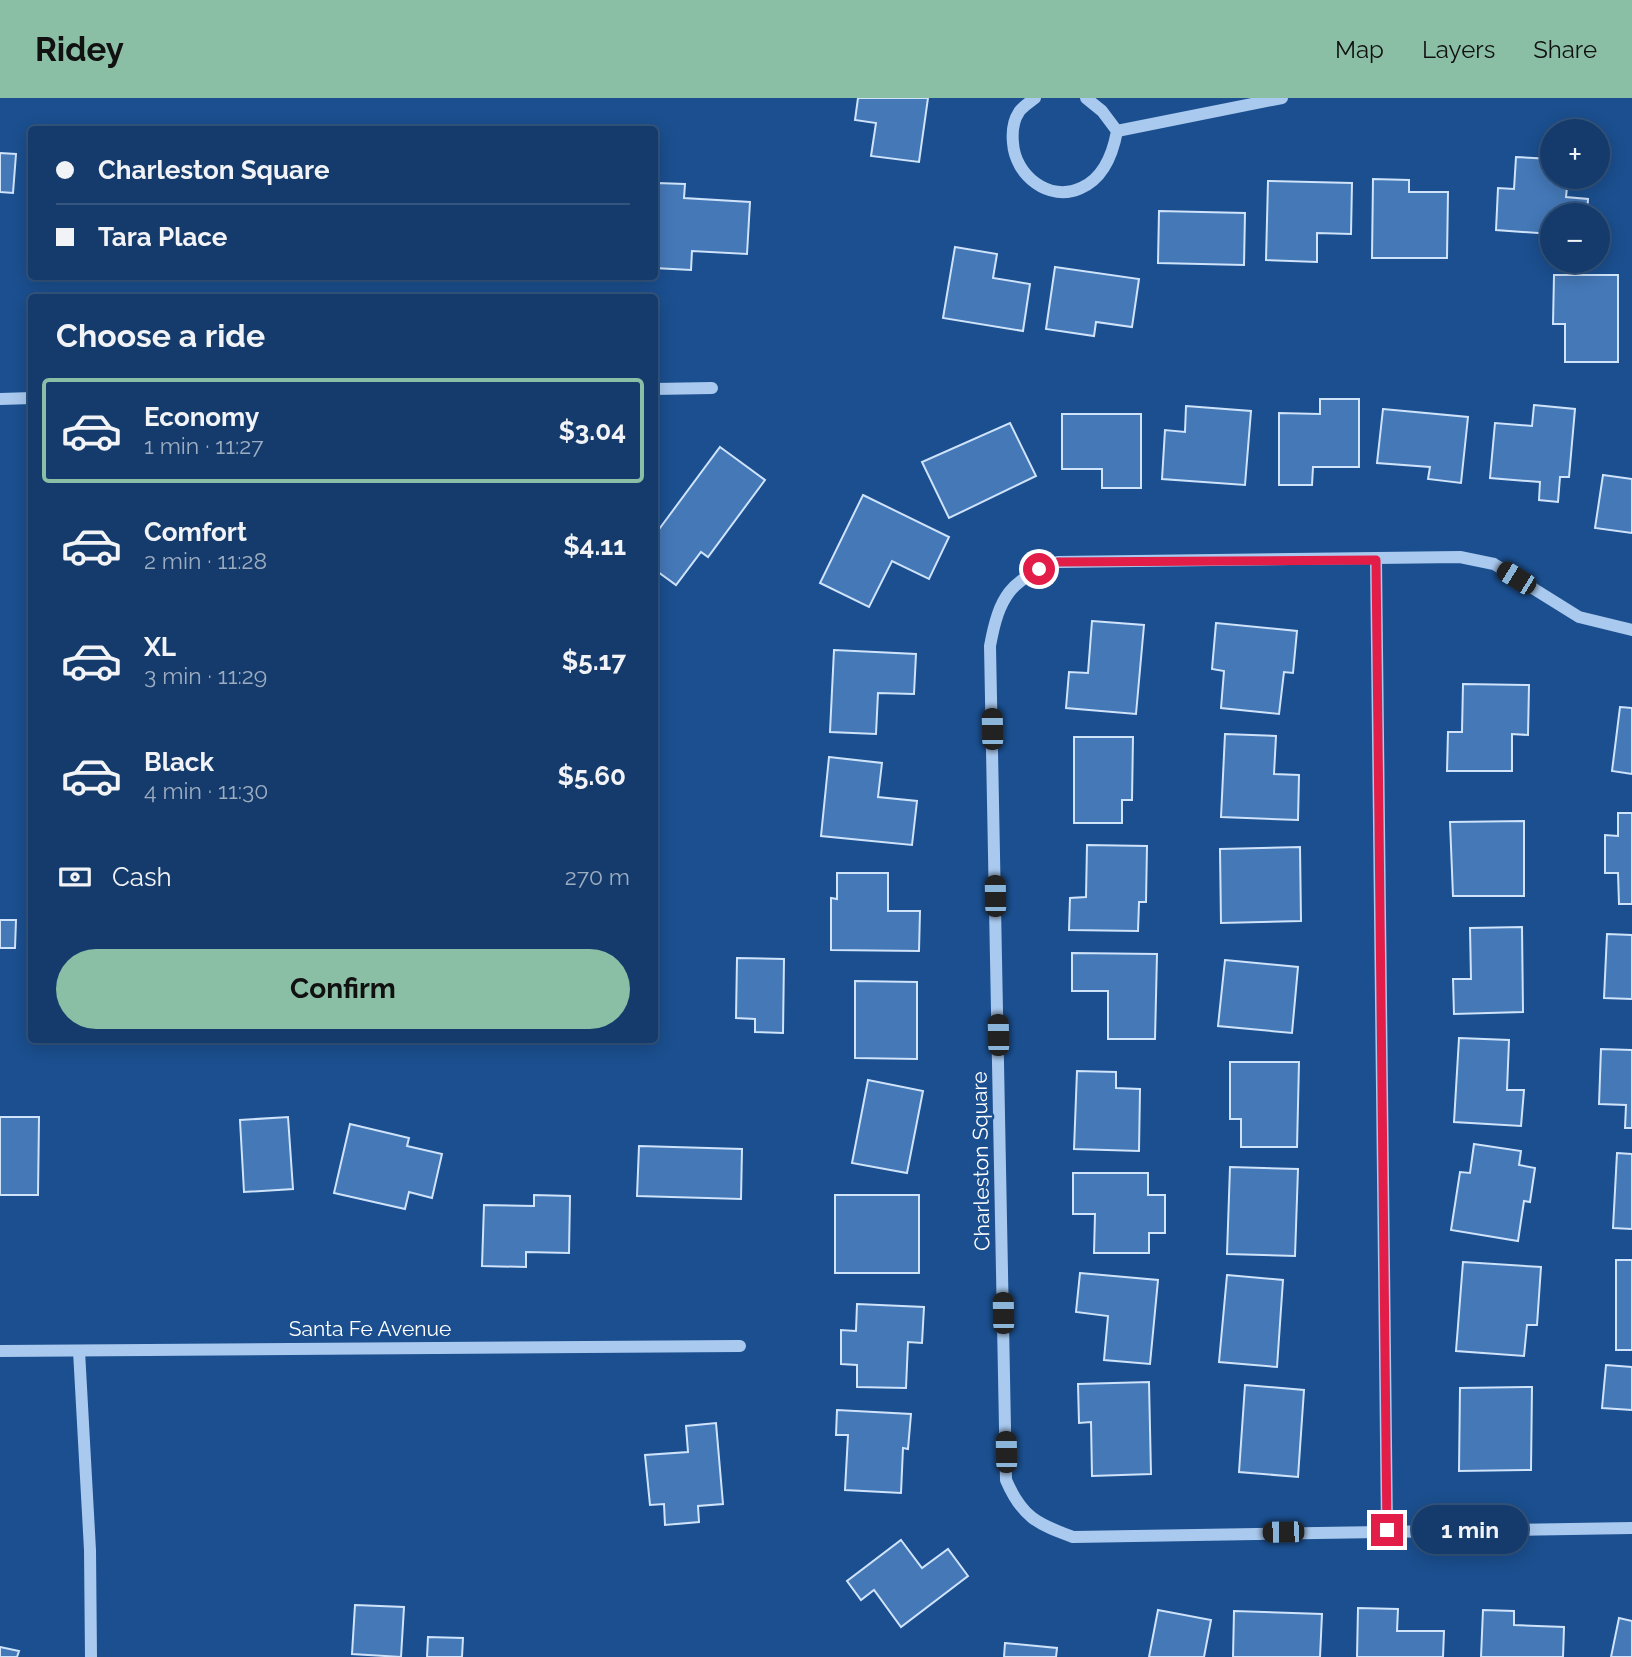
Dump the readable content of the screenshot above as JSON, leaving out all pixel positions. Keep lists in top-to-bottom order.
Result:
{
  "streets": {
    "street": ["Charleston Square", "Santa Fe Avenue"]
  },
  "page": {
    "header": "Ridey",
    "nav": ["Map", "Layers", "Share"],
    "map_buttons": ["+", "−"],
    "banner": ["Charleston Square", "Tara Place"],
    "heading": "Choose a ride",
    "list": [
      {
        "name": "Economy",
        "note": "1 min · 11:27",
        "value": "$3.04"
      },
      {
        "name": "Comfort",
        "note": "2 min · 11:28",
        "value": "$4.11"
      },
      {
        "name": "XL",
        "note": "3 min · 11:29",
        "value": "$5.17"
      },
      {
        "name": "Black",
        "note": "4 min · 11:30",
        "value": "$5.60"
      }
    ],
    "pay": ["Cash", "270 m"],
    "buttons": "Confirm",
    "bubble": "1 min"
  }
}
